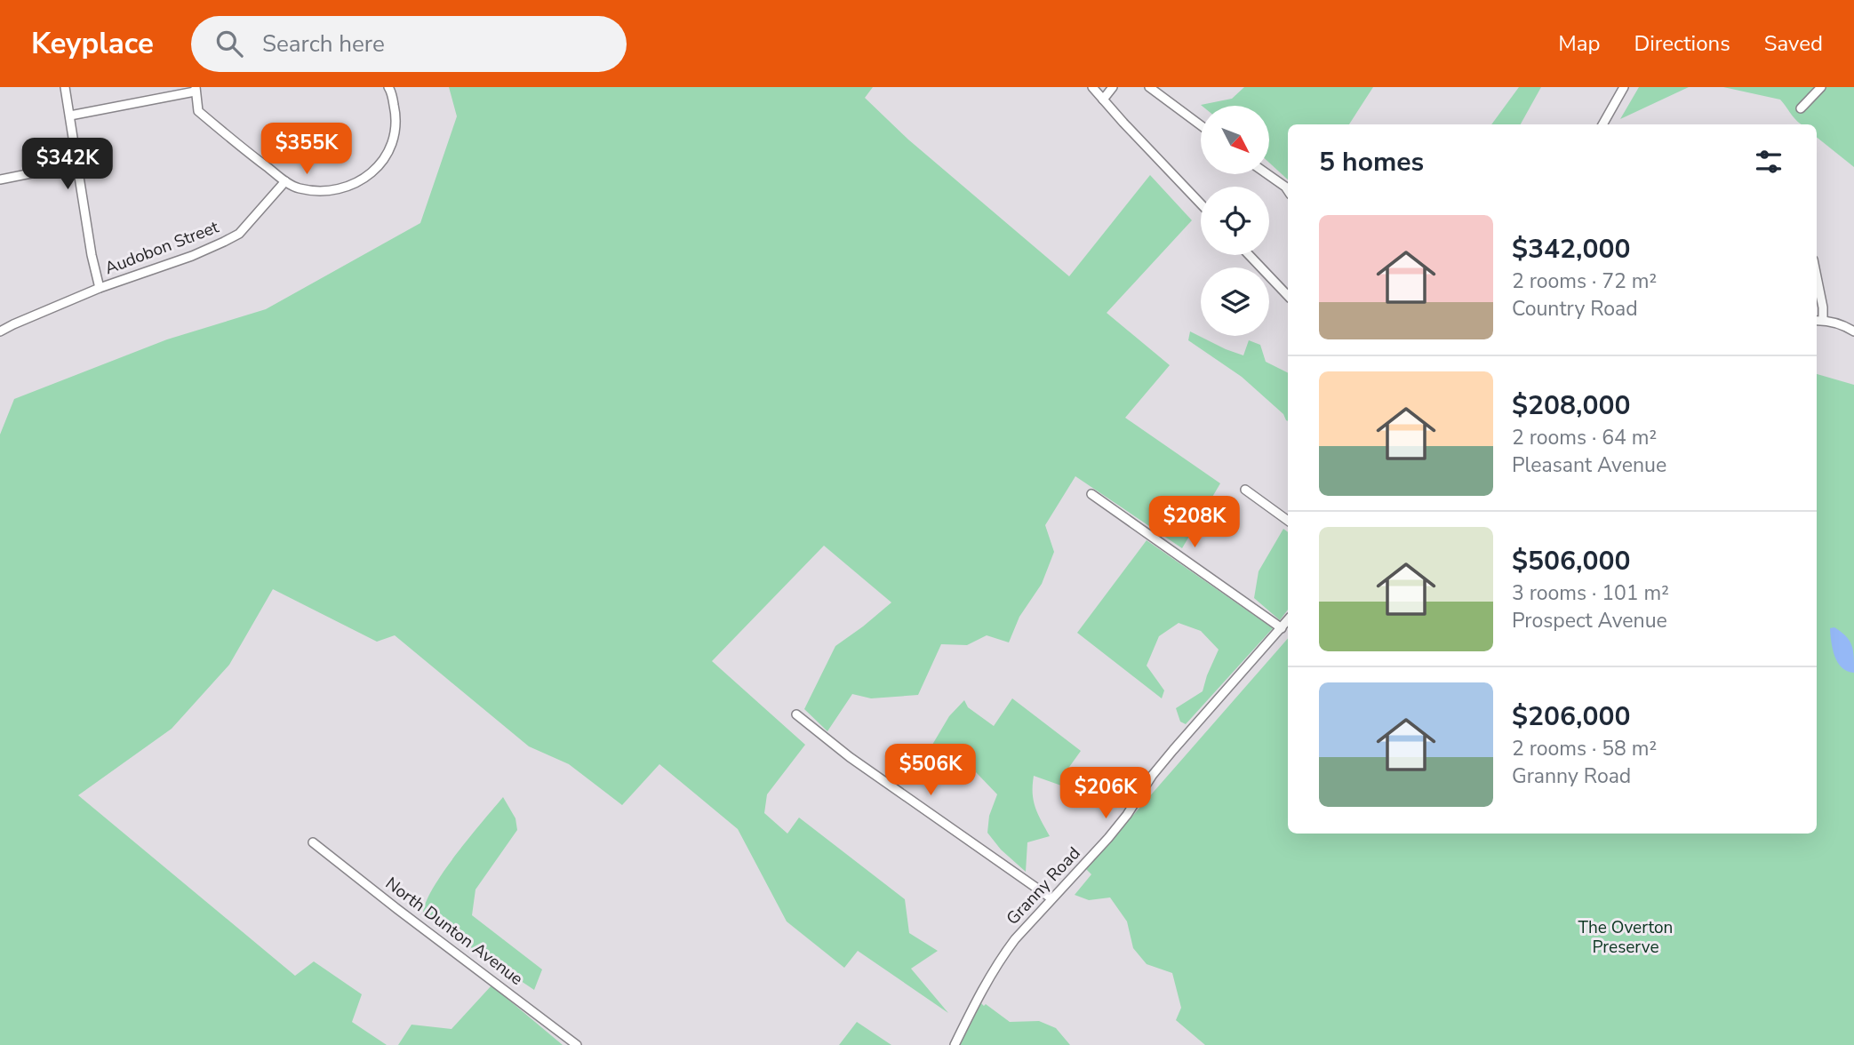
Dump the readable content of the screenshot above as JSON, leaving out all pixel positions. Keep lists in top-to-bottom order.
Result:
{
  "streets": {
    "street": ["Audobon Street", "Granny Road", "North Dunton Avenue"]
  },
  "parks": ["The Overton Preserve"],
  "north": "bottom right",
  "page": {
    "header": "Keyplace",
    "search": "Search here",
    "nav": ["Map", "Directions", "Saved"],
    "price": [
      "$355K",
      "$342K",
      "$208K",
      "$506K",
      "$206K"
    ],
    "heading": "5 homes",
    "list": [
      {
        "name": "$342,000",
        "note": "2 rooms · 72 m² · Country Road"
      },
      {
        "name": "$208,000",
        "note": "2 rooms · 64 m² · Pleasant Avenue"
      },
      {
        "name": "$506,000",
        "note": "3 rooms · 101 m² · Prospect Avenue"
      },
      {
        "name": "$206,000",
        "note": "2 rooms · 58 m² · Granny Road"
      }
    ]
  }
}
